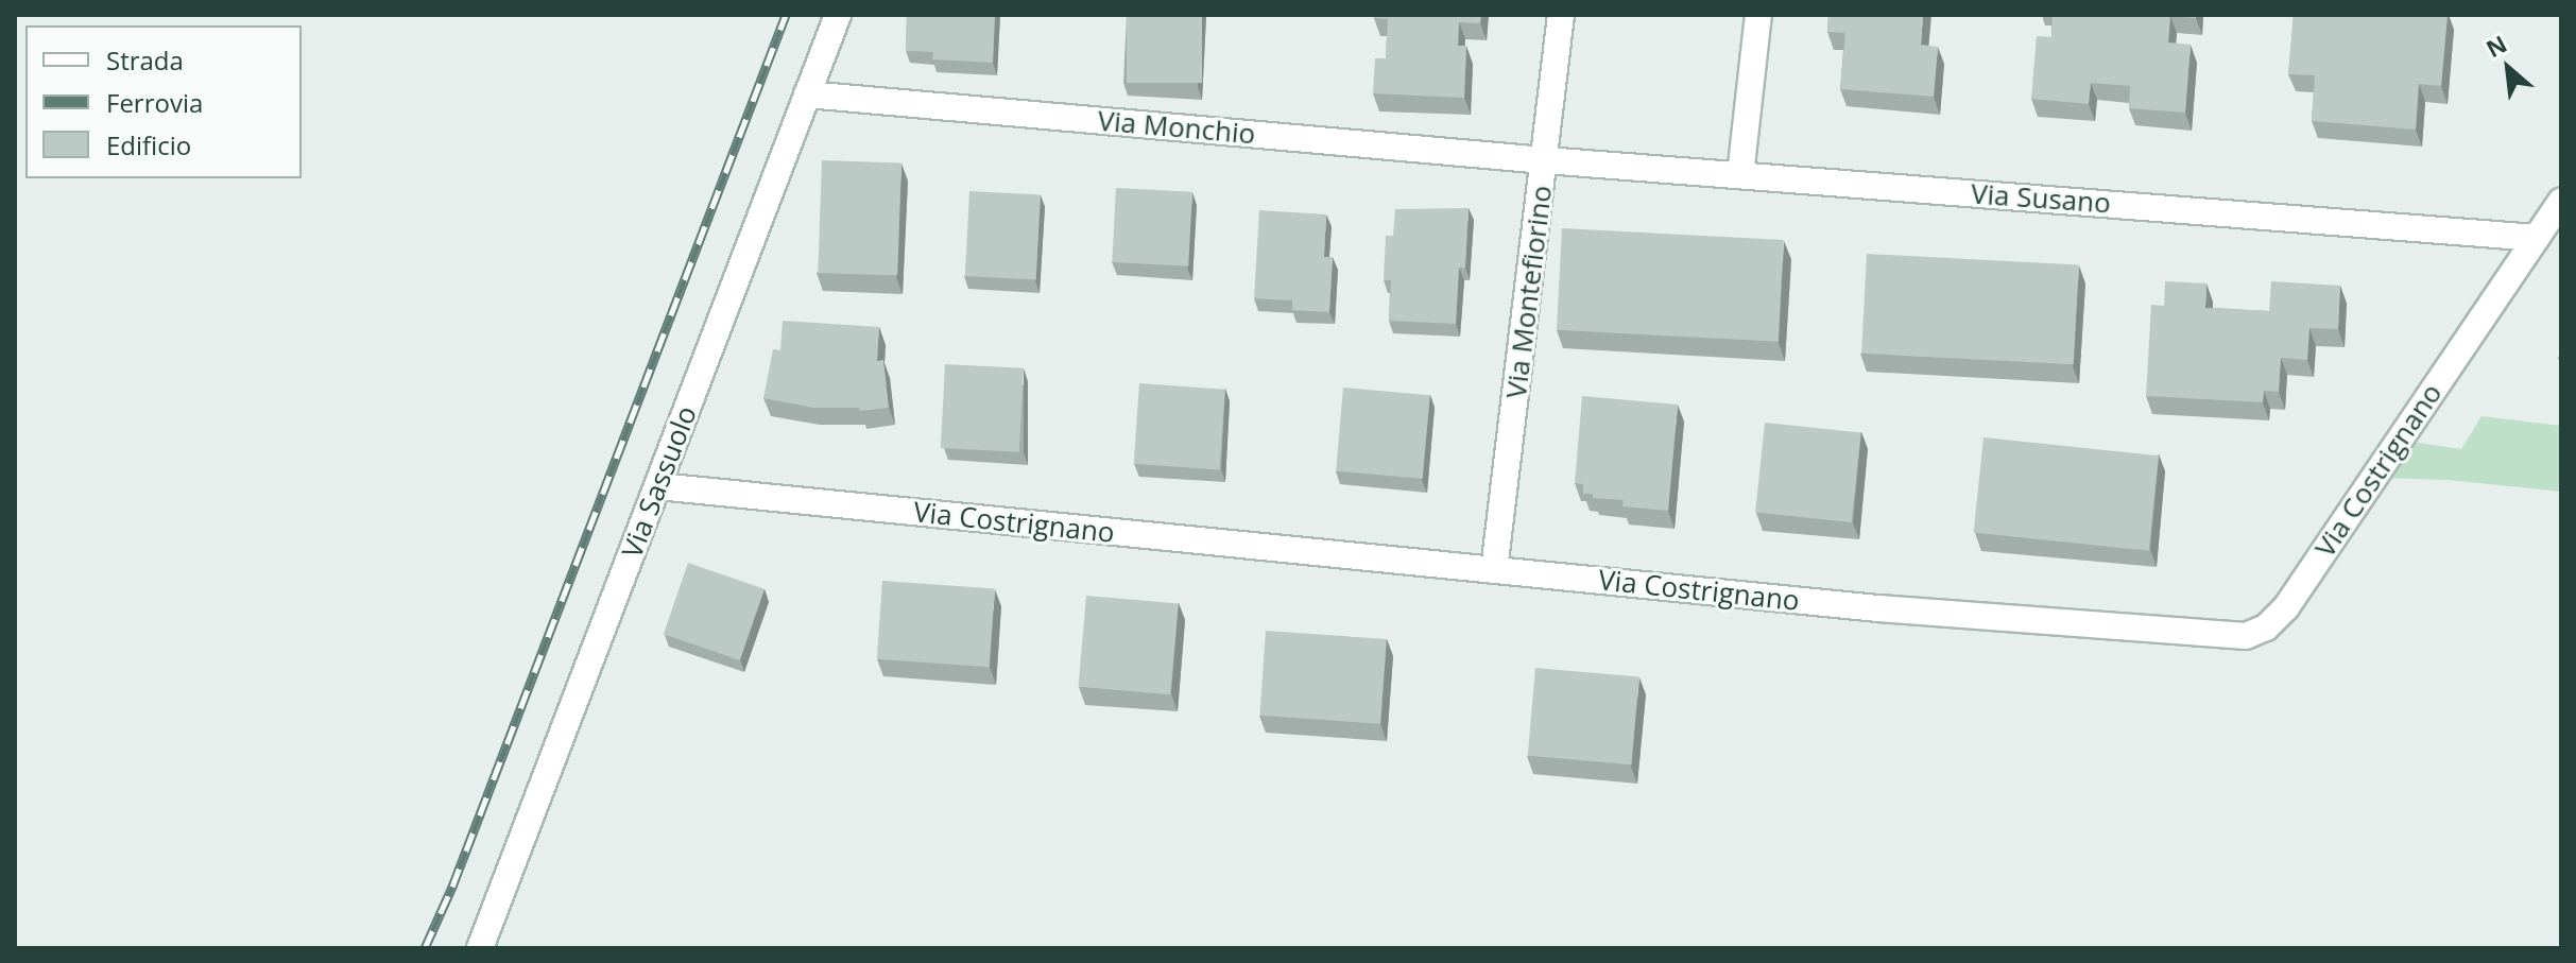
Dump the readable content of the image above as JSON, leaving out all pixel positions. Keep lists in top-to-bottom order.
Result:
{
  "streets": {
    "street": [
      "Via Monchio",
      "Via Susano",
      "Via Montefiorino",
      "Via Costrignano",
      "Via Sassuolo"
    ]
  },
  "crossings": [
    ["Via Monchio", "Via Susano"],
    ["Via Monchio", "Via Montefiorino"],
    ["Via Monchio", "Via Sassuolo"],
    ["Via Susano", "Via Montefiorino"],
    ["Via Susano", "Via Costrignano"],
    ["Via Montefiorino", "Via Costrignano"],
    ["Via Costrignano", "Via Sassuolo"]
  ],
  "legend": ["Strada", "Ferrovia", "Edificio"],
  "north": "top left"
}
